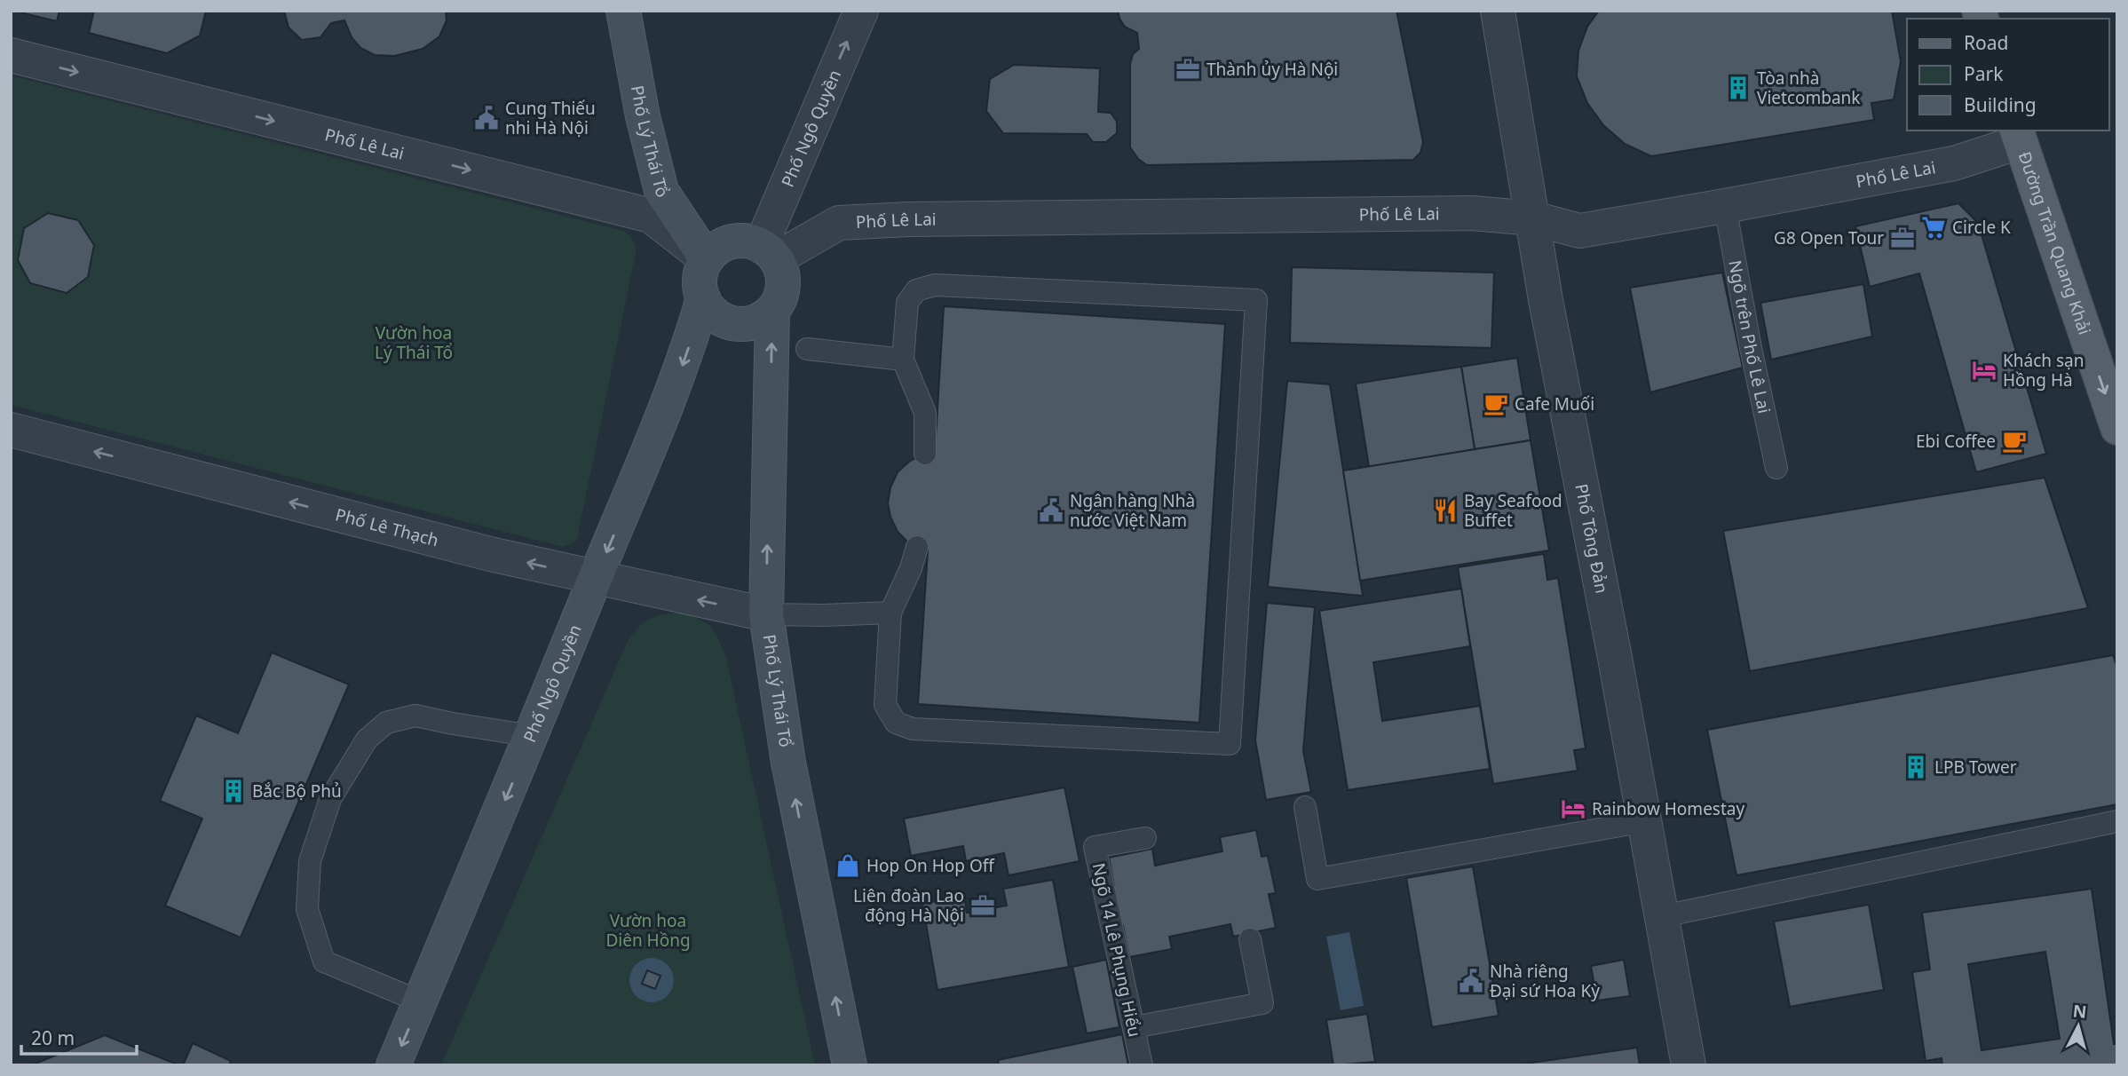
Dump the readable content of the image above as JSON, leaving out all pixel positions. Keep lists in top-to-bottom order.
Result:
{
  "streets": {
    "main road": ["Đường Trần Quang Khải"],
    "street": [
      "Phố Ngô Quyền",
      "Phố Lý Thái Tổ",
      "Phố Lê Lai",
      "Phố Lê Thạch",
      "Phố Tông Đản"
    ],
    "lane": ["Ngõ trên Phố Lê Lai", "Ngõ 14 Lê Phụng Hiểu"]
  },
  "crossings": [
    ["Phố Ngô Quyền", "Phố Lý Thái Tổ"],
    ["Phố Ngô Quyền", "Phố Lê Lai"],
    ["Phố Ngô Quyền", "Phố Lê Thạch"],
    ["Phố Lý Thái Tổ", "Phố Lê Lai"],
    ["Phố Lý Thái Tổ", "Phố Lê Thạch"],
    ["Phố Lê Lai", "Đường Trần Quang Khải"],
    ["Phố Lê Lai", "Ngõ trên Phố Lê Lai"],
    ["Phố Lê Lai", "Phố Tông Đản"]
  ],
  "one_way": [
    "Phố Lý Thái Tổ",
    "Phố Lê Lai",
    "Đường Trần Quang Khải",
    "Phố Lê Thạch"
  ],
  "parks": ["Vườn hoa Lý Thái Tổ", "Vườn hoa Diên Hồng"],
  "places": {
    "office": ["Thành ủy Hà Nội", "G8 Open Tour", "Liên đoàn Lao động Hà Nội"],
    "building": ["Tòa nhà Vietcombank", "LPB Tower", "Bắc Bộ Phủ"],
    "public building": ["Cung Thiếu nhi Hà Nội", "Ngân hàng Nhà nước Việt Nam", "Nhà riêng Đại sứ Hoa Kỳ"],
    "supermarket": ["Circle K"],
    "hotel": ["Khách sạn Hồng Hà", "Rainbow Homestay"],
    "cafe": ["Cafe Muối", "Ebi Coffee"],
    "restaurant": ["Bay Seafood Buffet"],
    "shop": ["Hop On Hop Off"]
  },
  "legend": ["Road", "Park", "Building"],
  "scale_bar": "20 m",
  "north": "top"
}
